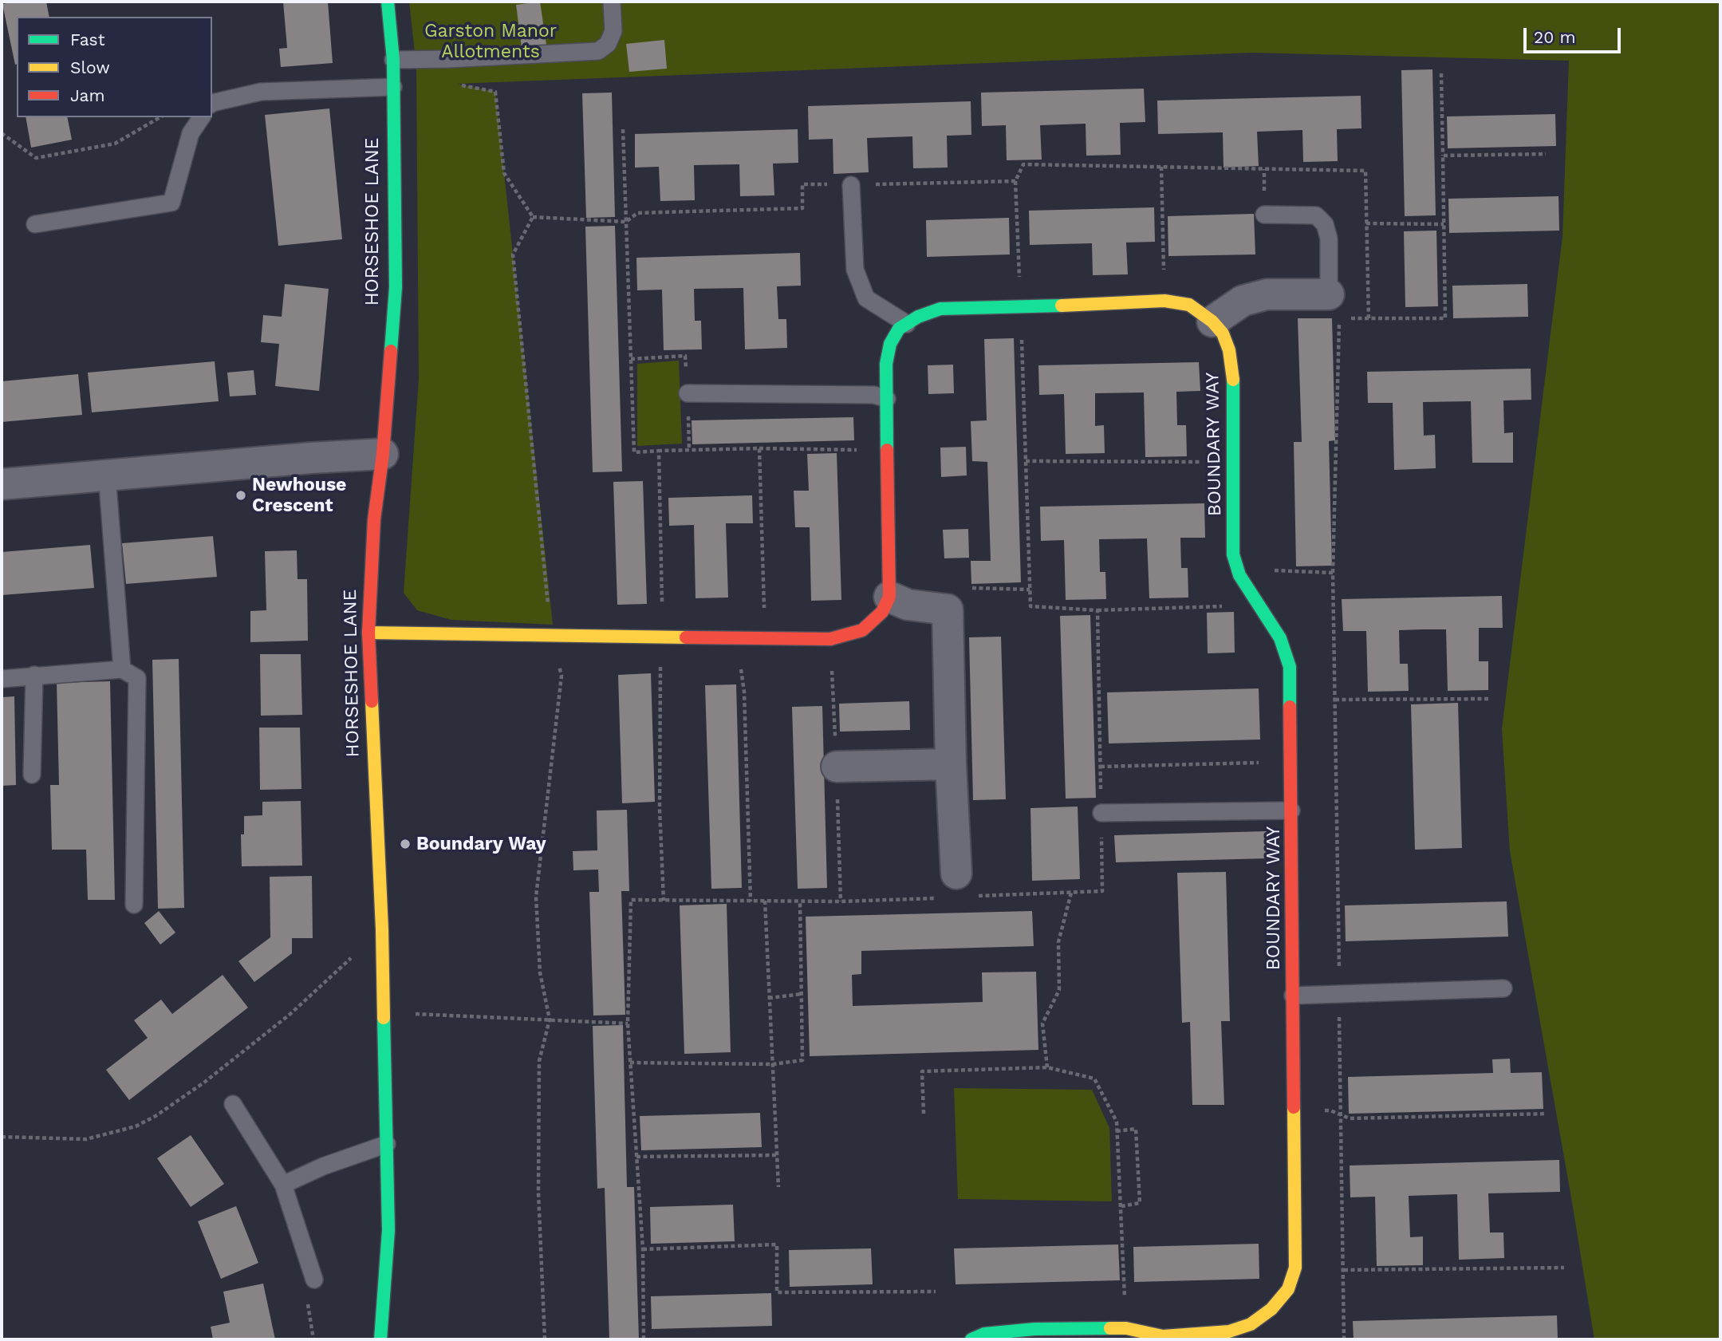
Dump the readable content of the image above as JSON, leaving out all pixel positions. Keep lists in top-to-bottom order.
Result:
{
  "streets": {
    "street": ["HORSESHOE LANE", "BOUNDARY WAY"]
  },
  "parks": ["Garston Manor Allotments"],
  "places": ["Newhouse Crescent", "Boundary Way"],
  "legend": ["Fast", "Slow", "Jam"],
  "scale_bar": "20 m"
}
